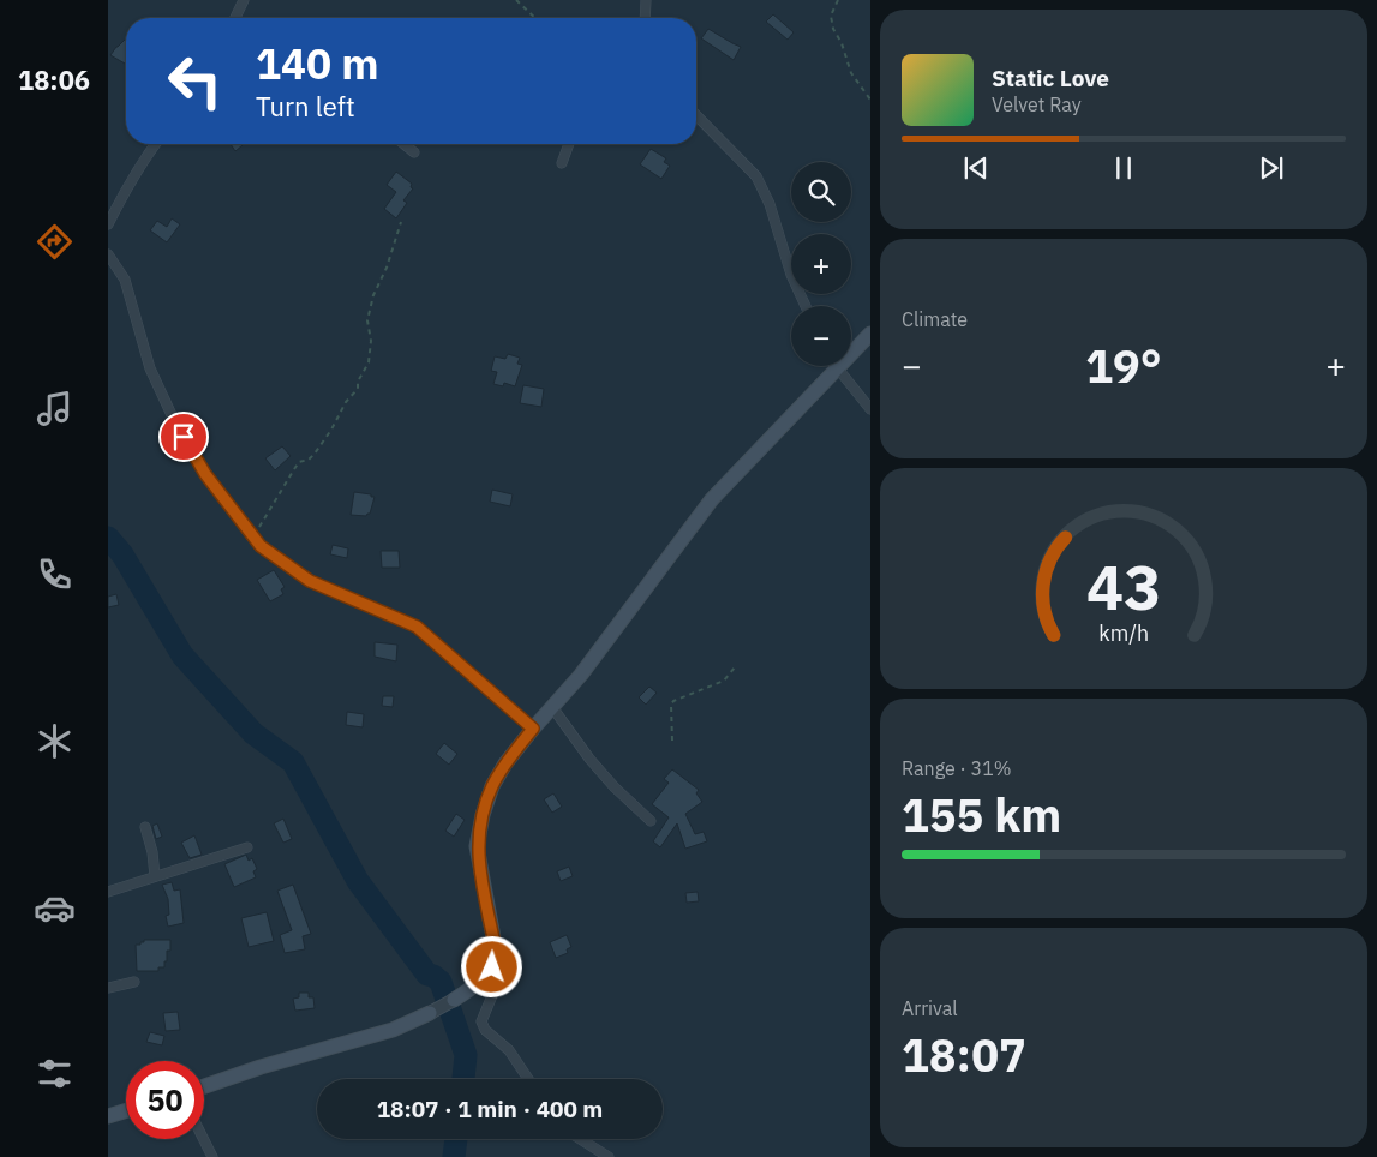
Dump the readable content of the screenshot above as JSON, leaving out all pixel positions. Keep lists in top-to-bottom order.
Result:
{
  "page": {
    "tabs": "18:06",
    "turn": ["140 m", "Turn left"],
    "song": ["Static Love", "Velvet Ray"],
    "map_buttons": ["+", "−"],
    "tile": [
      "Climate",
      ["Range · 31%", "155 km"],
      ["Arrival", "18:07"]
    ],
    "heat": ["−", "19°", "+"],
    "limit": "50",
    "trip": "18:07 · 1 min · 400 m",
    "gauge": ["43", "km/h"]
  }
}
